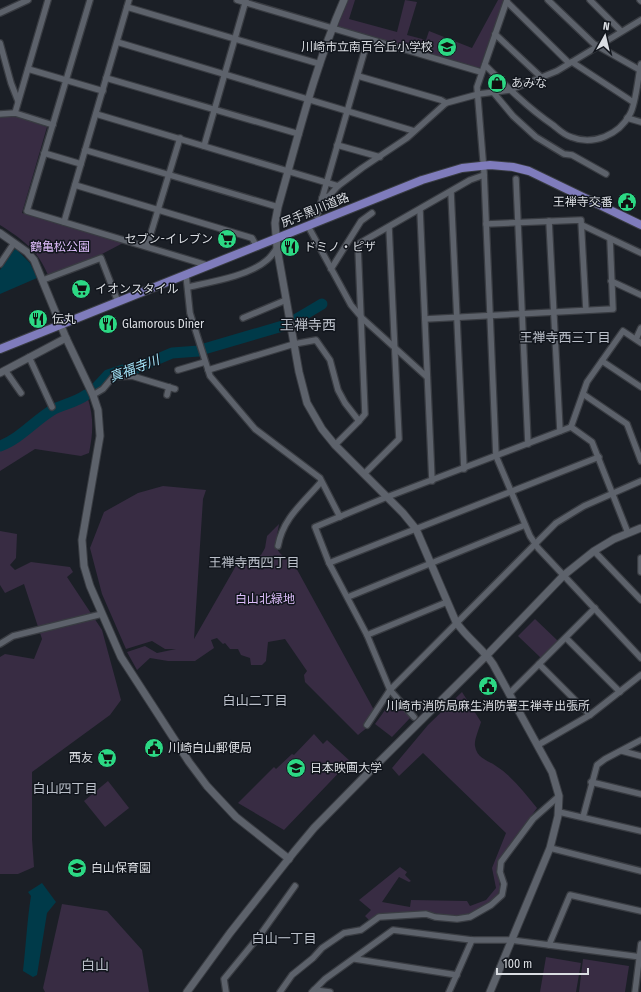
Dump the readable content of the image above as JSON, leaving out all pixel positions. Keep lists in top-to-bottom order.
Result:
{
  "streets": {
    "main road": ["尻手黒川道路"]
  },
  "districts": [
    "王禅寺西",
    "王禅寺西三丁目",
    "王禅寺西四丁目",
    "白山二丁目",
    "白山四丁目",
    "白山一丁目",
    "白山"
  ],
  "water": ["真福寺川"],
  "parks": ["鶴亀松公園", "白山北緑地"],
  "places": {
    "school or university": ["川崎市立南百合丘小学校", "日本映画大学", "白山保育園"],
    "shop": ["あみな"],
    "public building": ["王禅寺交番", "川崎市消防局麻生消防署王禅寺出張所", "川崎白山郵便局"],
    "supermarket": ["セブン-イレブン", "イオンスタイル", "西友"],
    "restaurant": ["ドミノ・ピザ", "伝丸", "Glamorous Diner"]
  },
  "scale_bar": "100 m",
  "north": "top"
}
